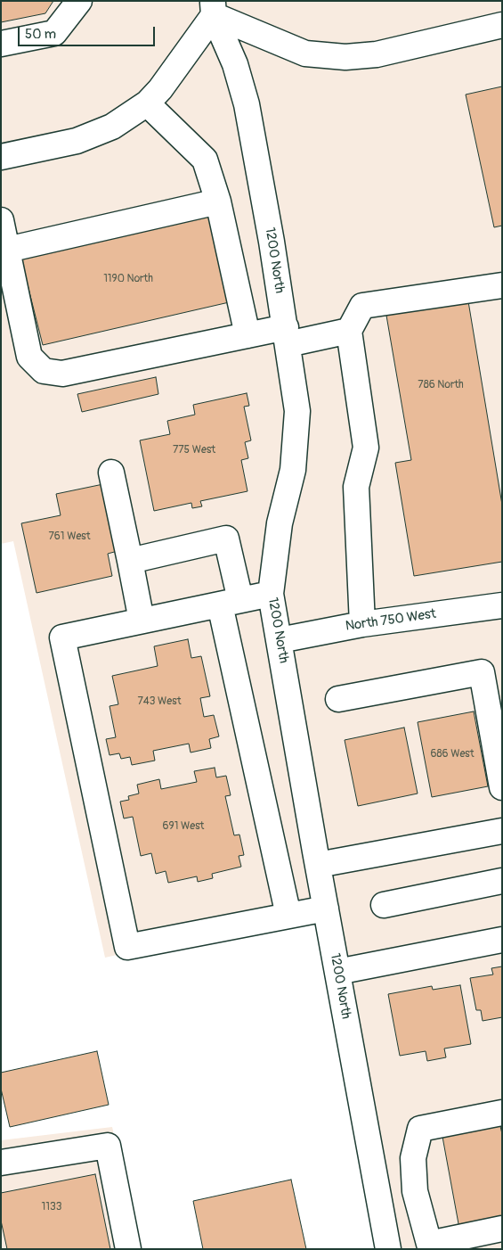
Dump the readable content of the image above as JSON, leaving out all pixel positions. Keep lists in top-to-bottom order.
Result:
{
  "streets": {
    "street": ["1200 North", "North 750 West"]
  },
  "crossings": [
    ["1200 North", "North 750 West"]
  ],
  "house_numbers": [
    "1190 North",
    "786 North",
    "775 West",
    "761 West",
    "743 West",
    "686 West",
    "691 West",
    "1133"
  ],
  "scale_bar": "50 m"
}
